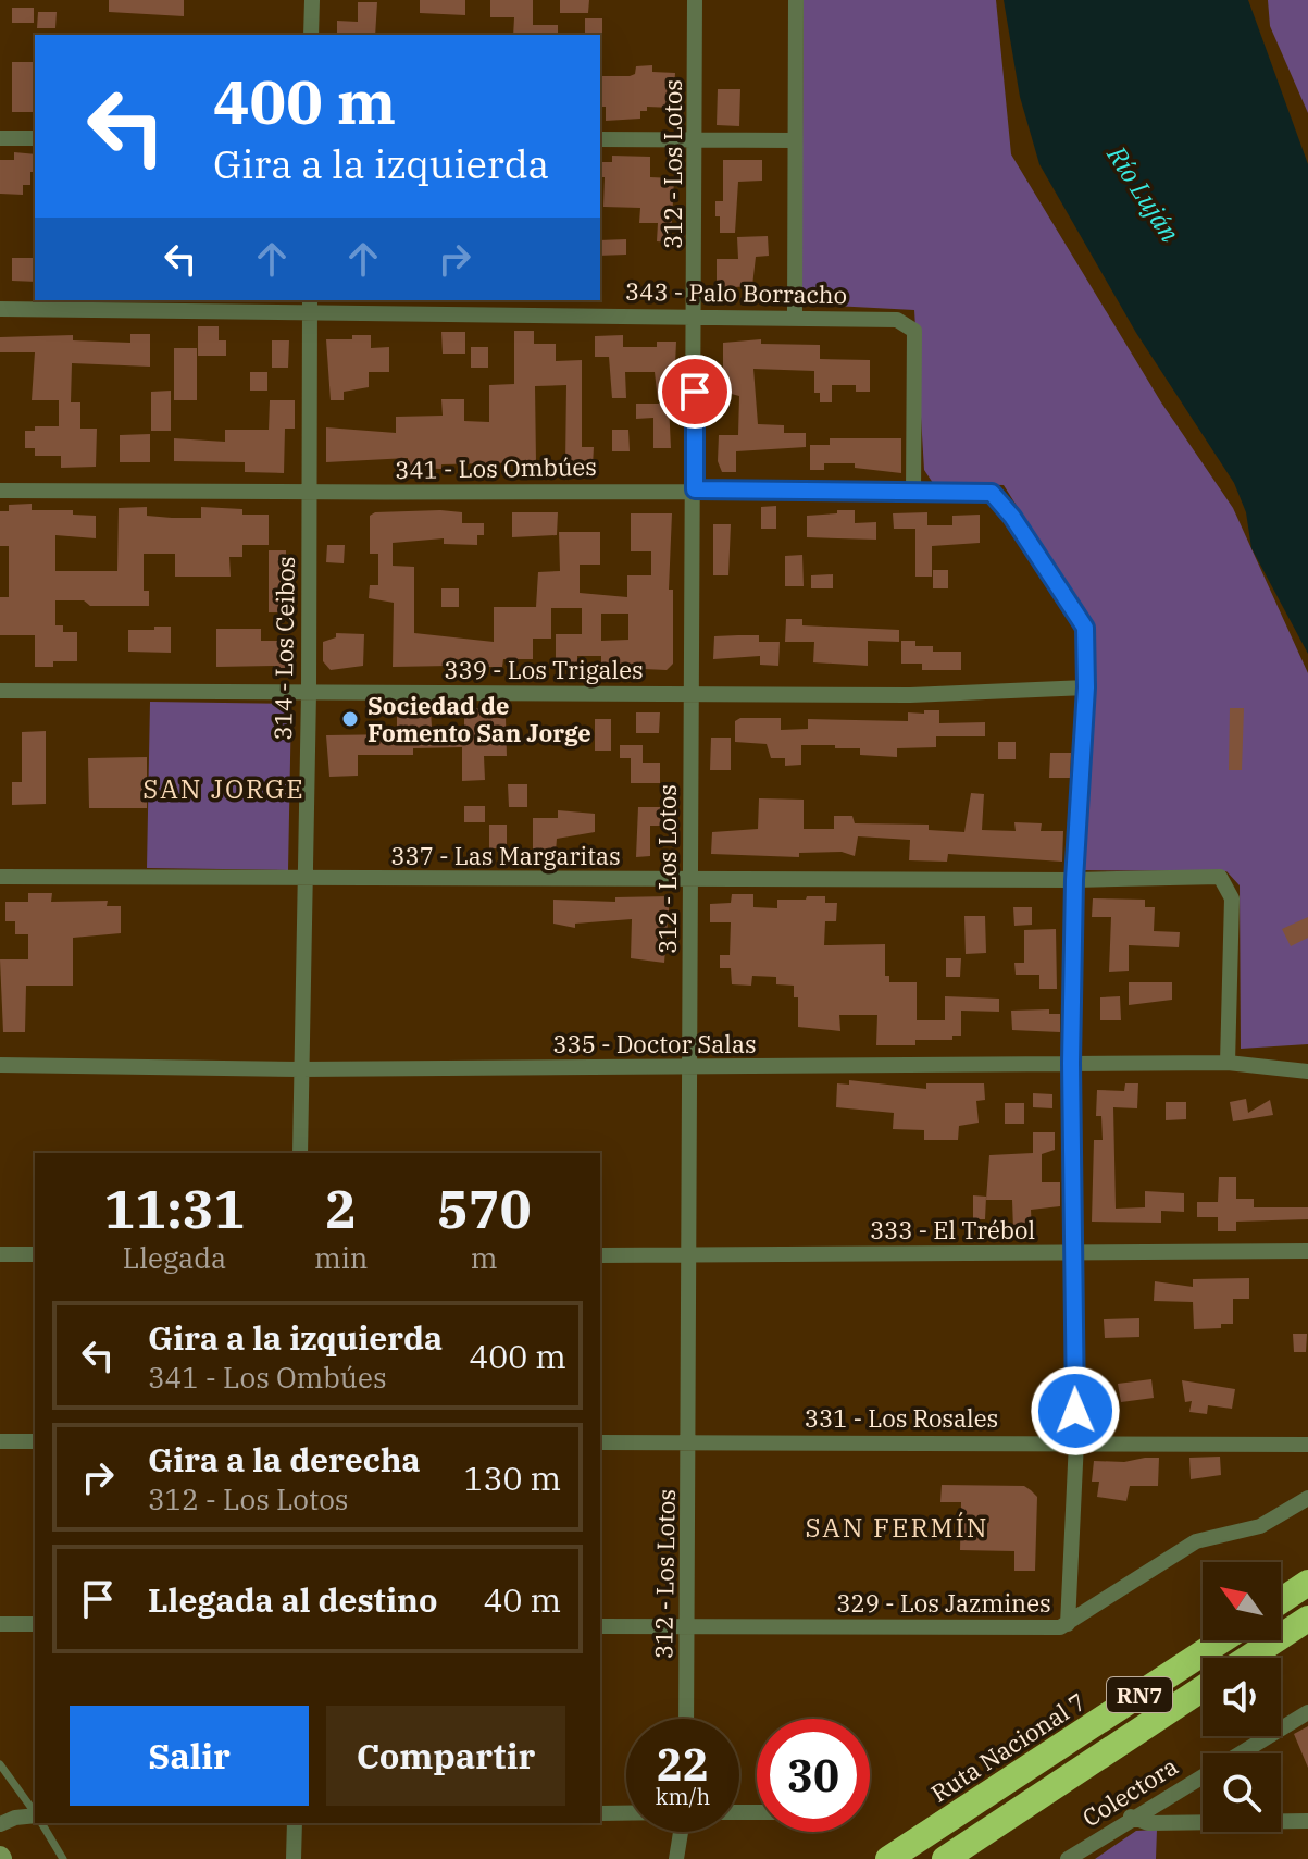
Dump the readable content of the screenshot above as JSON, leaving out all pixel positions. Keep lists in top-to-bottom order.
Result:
{
  "streets": {
    "highway": ["RN7", "Ruta Nacional 7"],
    "street": [
      "312 - Los Lotos",
      "343 - Palo Borracho",
      "341 - Los Ombúes",
      "314 - Los Ceibos",
      "339 - Los Trigales",
      "337 - Las Margaritas",
      "335 - Doctor Salas",
      "333 - El Trébol",
      "331 - Los Rosales",
      "329 - Los Jazmines",
      "Colectora"
    ]
  },
  "crossings": [
    ["312 - Los Lotos", "343 - Palo Borracho"],
    ["312 - Los Lotos", "341 - Los Ombúes"],
    ["312 - Los Lotos", "339 - Los Trigales"],
    ["312 - Los Lotos", "337 - Las Margaritas"],
    ["312 - Los Lotos", "335 - Doctor Salas"],
    ["312 - Los Lotos", "333 - El Trébol"],
    ["312 - Los Lotos", "331 - Los Rosales"],
    ["312 - Los Lotos", "329 - Los Jazmines"],
    ["343 - Palo Borracho", "341 - Los Ombúes"],
    ["343 - Palo Borracho", "314 - Los Ceibos"],
    ["341 - Los Ombúes", "314 - Los Ceibos"],
    ["341 - Los Ombúes", "339 - Los Trigales"],
    ["314 - Los Ceibos", "339 - Los Trigales"],
    ["314 - Los Ceibos", "337 - Las Margaritas"],
    ["314 - Los Ceibos", "335 - Doctor Salas"],
    ["337 - Las Margaritas", "335 - Doctor Salas"]
  ],
  "districts": ["SAN JORGE", "SAN FERMÍN"],
  "water": ["Río Luján"],
  "places": ["Sociedad de Fomento San Jorge"],
  "north": "top left",
  "page": {
    "turn": ["400 m", "Gira a la izquierda"],
    "eta": [
      "11:31",
      "Llegada",
      "2",
      "min",
      "570",
      "m"
    ],
    "list": [
      {
        "name": "Gira a la izquierda",
        "note": "341 - Los Ombúes",
        "value": "400 m"
      },
      {
        "name": "Gira a la derecha",
        "note": "312 - Los Lotos",
        "value": "130 m"
      },
      {
        "name": "Llegada al destino",
        "value": "40 m"
      }
    ],
    "buttons": ["Salir", "Compartir"],
    "speed": "22 km/h",
    "limit": "30"
  }
}
